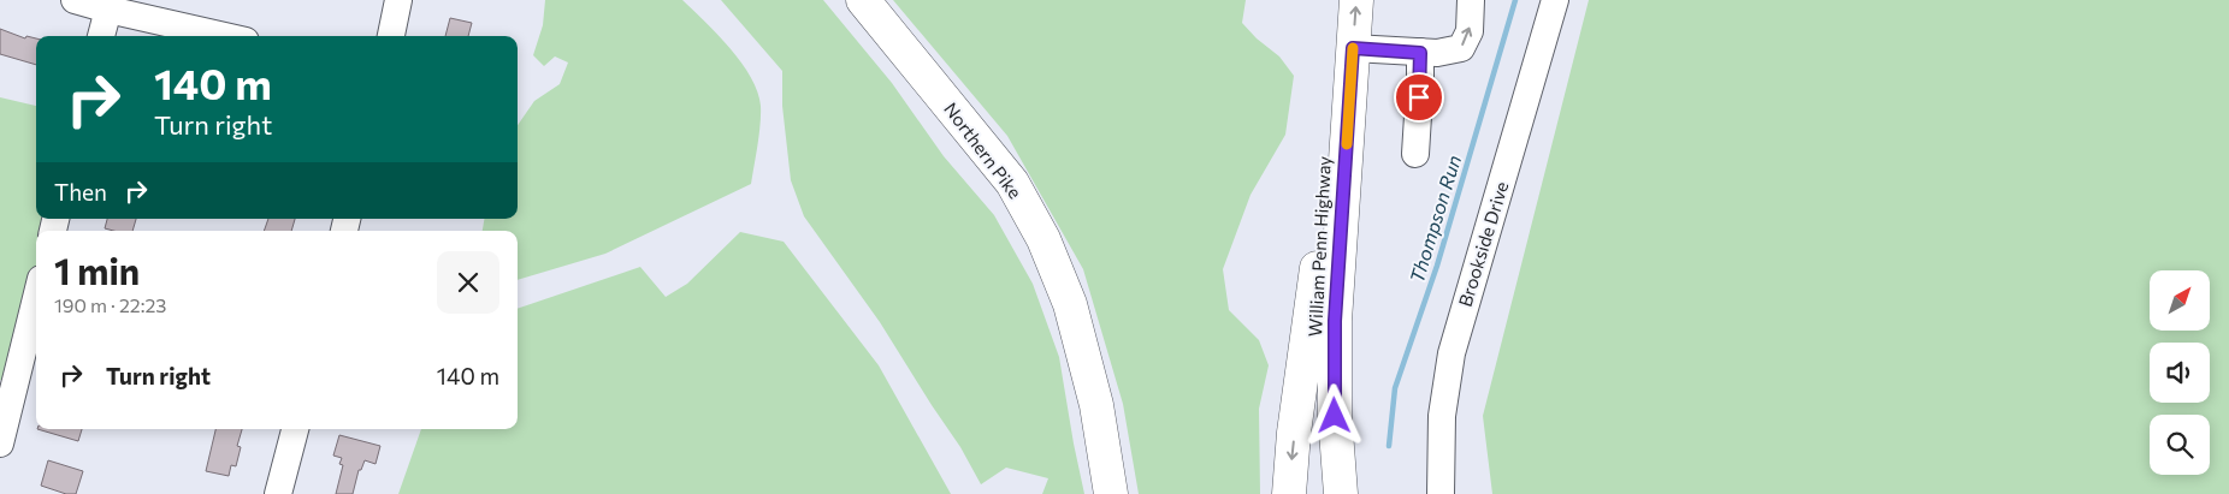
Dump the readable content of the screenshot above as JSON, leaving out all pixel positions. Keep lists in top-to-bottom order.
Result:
{
  "streets": {
    "main road": ["Northern Pike", "William Penn Highway"],
    "street": ["Brookside Drive"]
  },
  "water": ["Thompson Run"],
  "north": "top right",
  "page": {
    "turn": ["140 m", "Turn right"],
    "then": "Then",
    "heading": ["1 min", "190 m · 22:23"],
    "list": [
      {
        "name": "Turn right",
        "value": "140 m"
      }
    ]
  }
}
